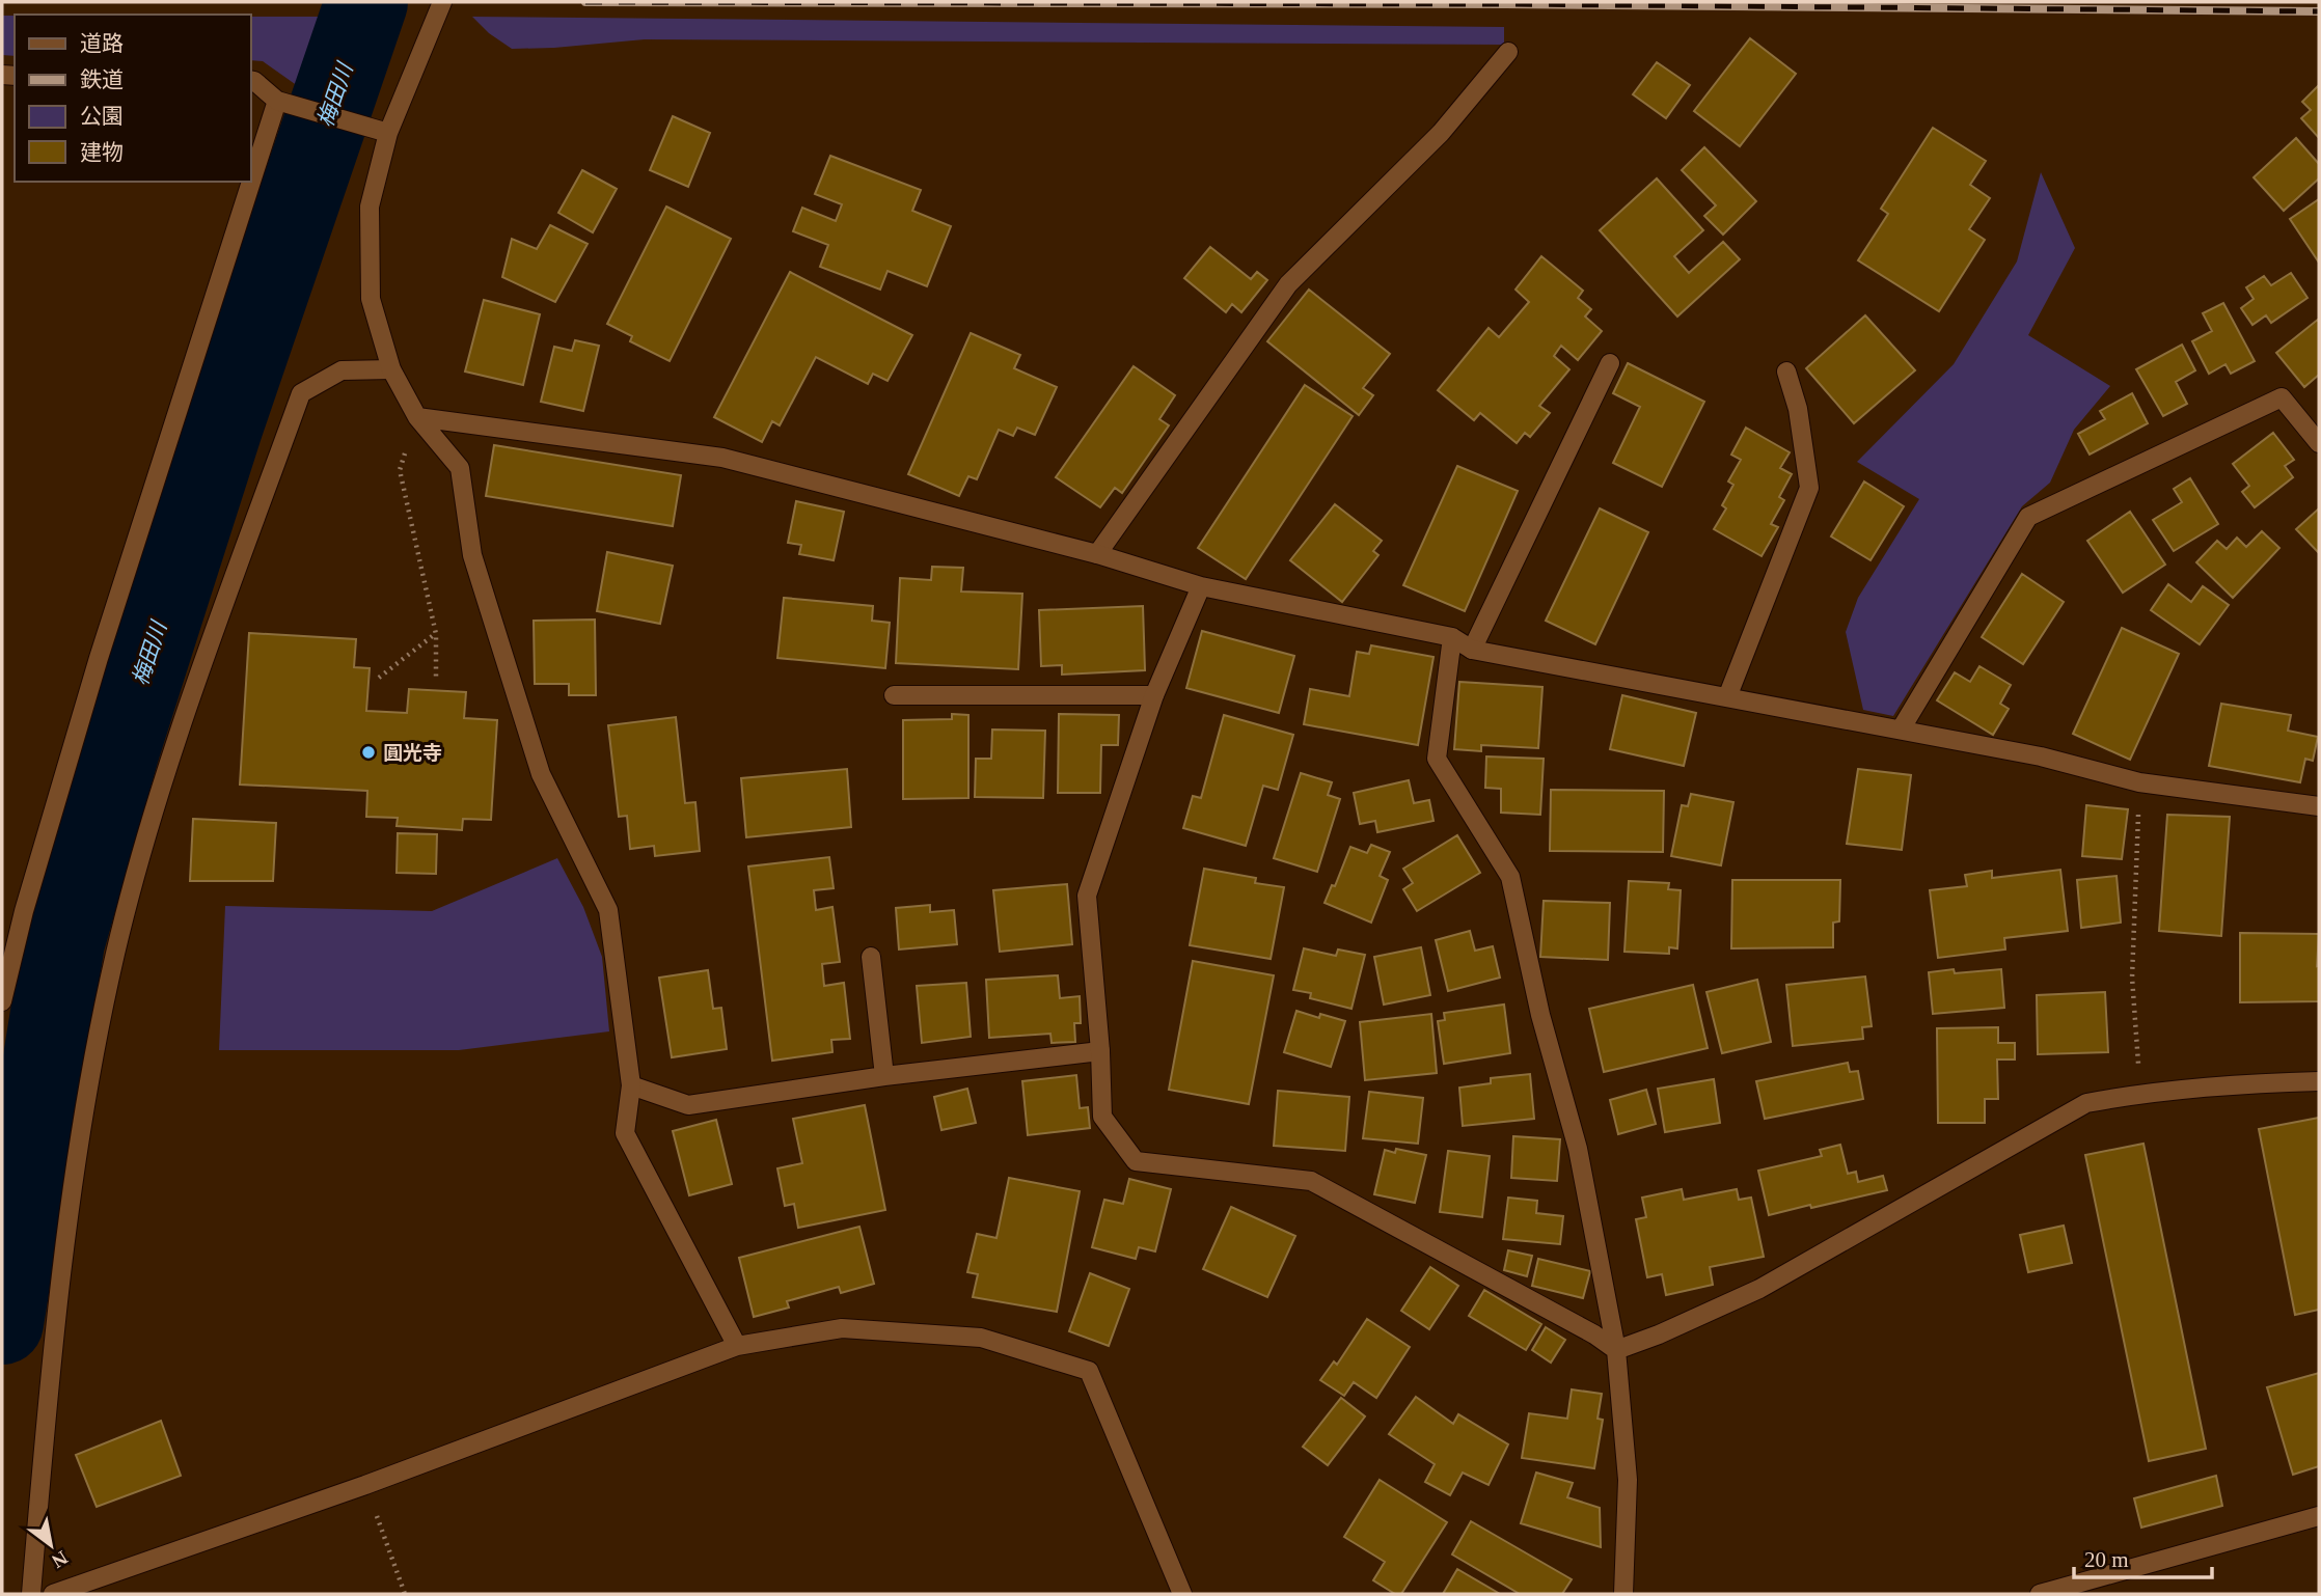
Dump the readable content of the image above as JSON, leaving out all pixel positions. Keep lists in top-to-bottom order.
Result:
{
  "water": ["梅田川"],
  "places": ["圓光寺"],
  "legend": [
    "道路",
    "鉄道",
    "公園",
    "建物"
  ],
  "scale_bar": "20 m",
  "north": "bottom right"
}
